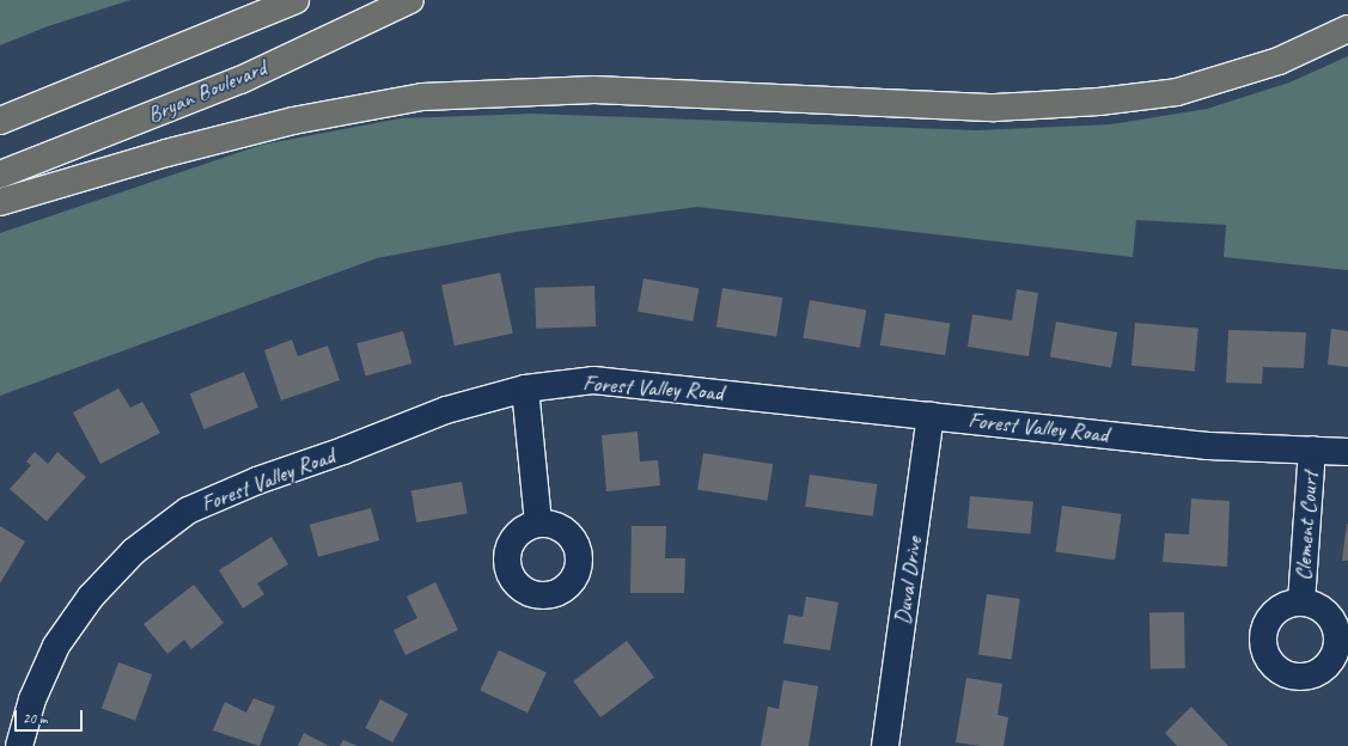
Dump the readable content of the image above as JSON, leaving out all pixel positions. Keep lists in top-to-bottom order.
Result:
{
  "streets": {
    "highway": ["Bryan Boulevard"],
    "street": ["Forest Valley Road", "Clement Court", "Duval Drive"]
  },
  "crossings": [
    ["Forest Valley Road", "Clement Court"],
    ["Forest Valley Road", "Duval Drive"]
  ],
  "scale_bar": "20 m"
}
